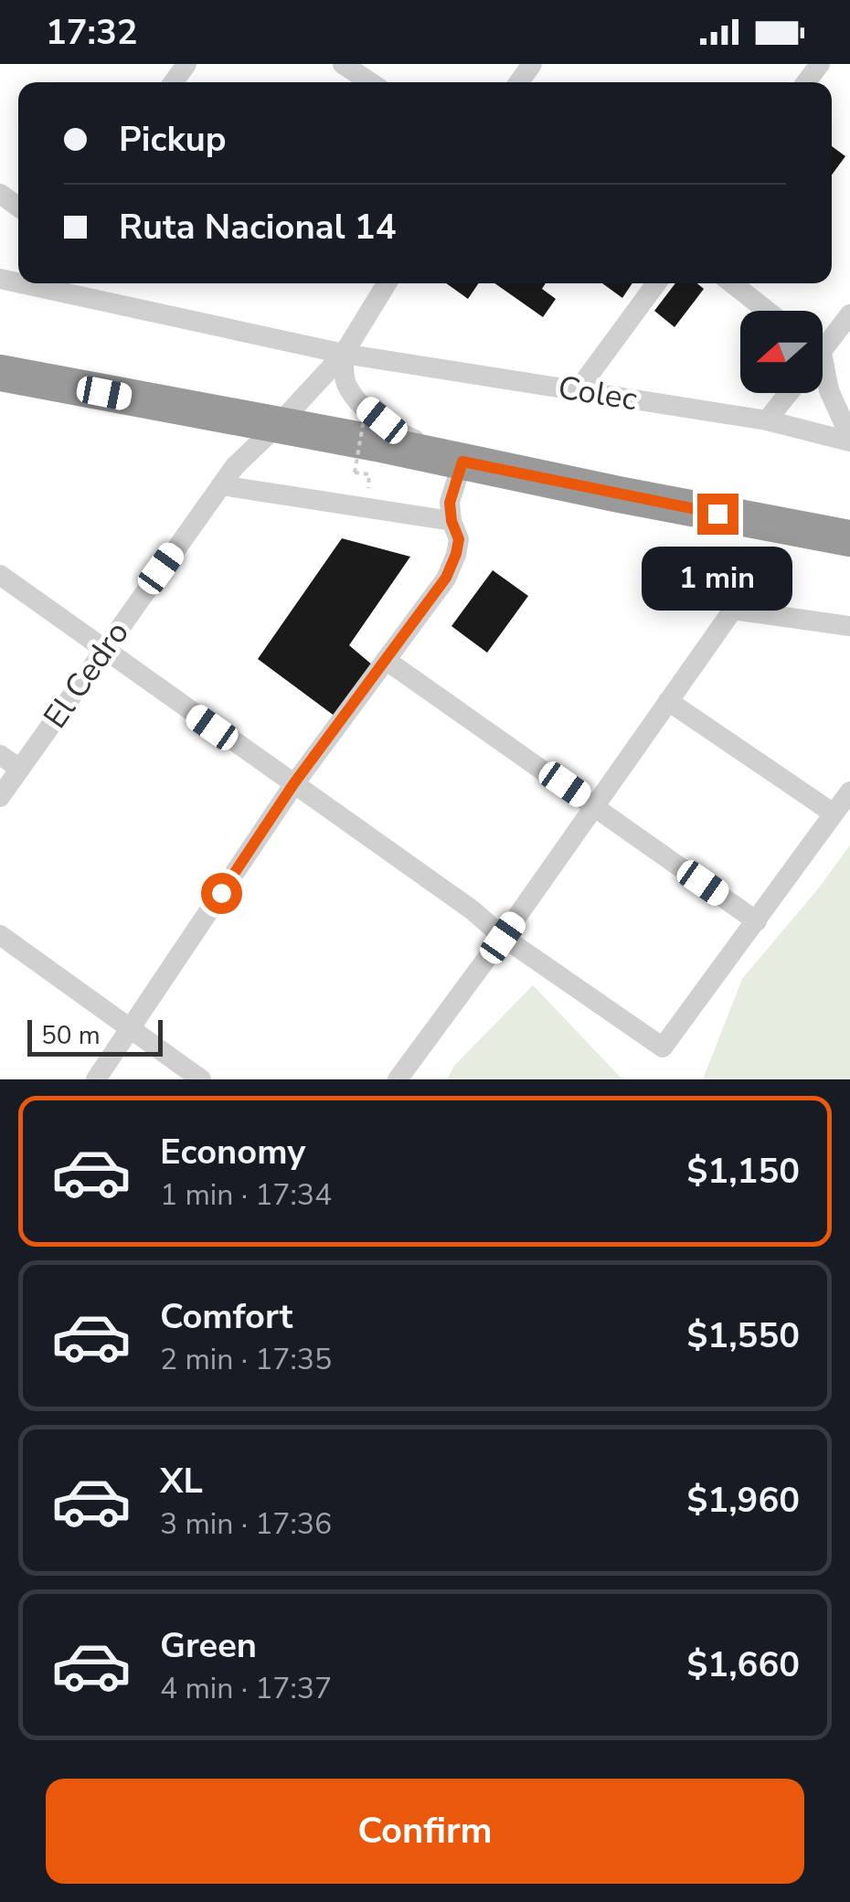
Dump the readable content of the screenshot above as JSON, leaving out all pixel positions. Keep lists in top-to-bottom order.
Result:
{
  "streets": {
    "street": ["Colec", "El Cedro"]
  },
  "crossings": [
    ["Colec", "El Cedro"]
  ],
  "scale_bar": "50 m",
  "north": "left",
  "page": {
    "status": "17:32",
    "banner": ["Pickup", "Ruta Nacional 14"],
    "bubble": "1 min",
    "scale": "50 m",
    "list": [
      {
        "name": "Economy",
        "note": "1 min · 17:34",
        "value": "$1,150"
      },
      {
        "name": "Comfort",
        "note": "2 min · 17:35",
        "value": "$1,550"
      },
      {
        "name": "XL",
        "note": "3 min · 17:36",
        "value": "$1,960"
      },
      {
        "name": "Green",
        "note": "4 min · 17:37",
        "value": "$1,660"
      }
    ],
    "buttons": "Confirm"
  }
}
